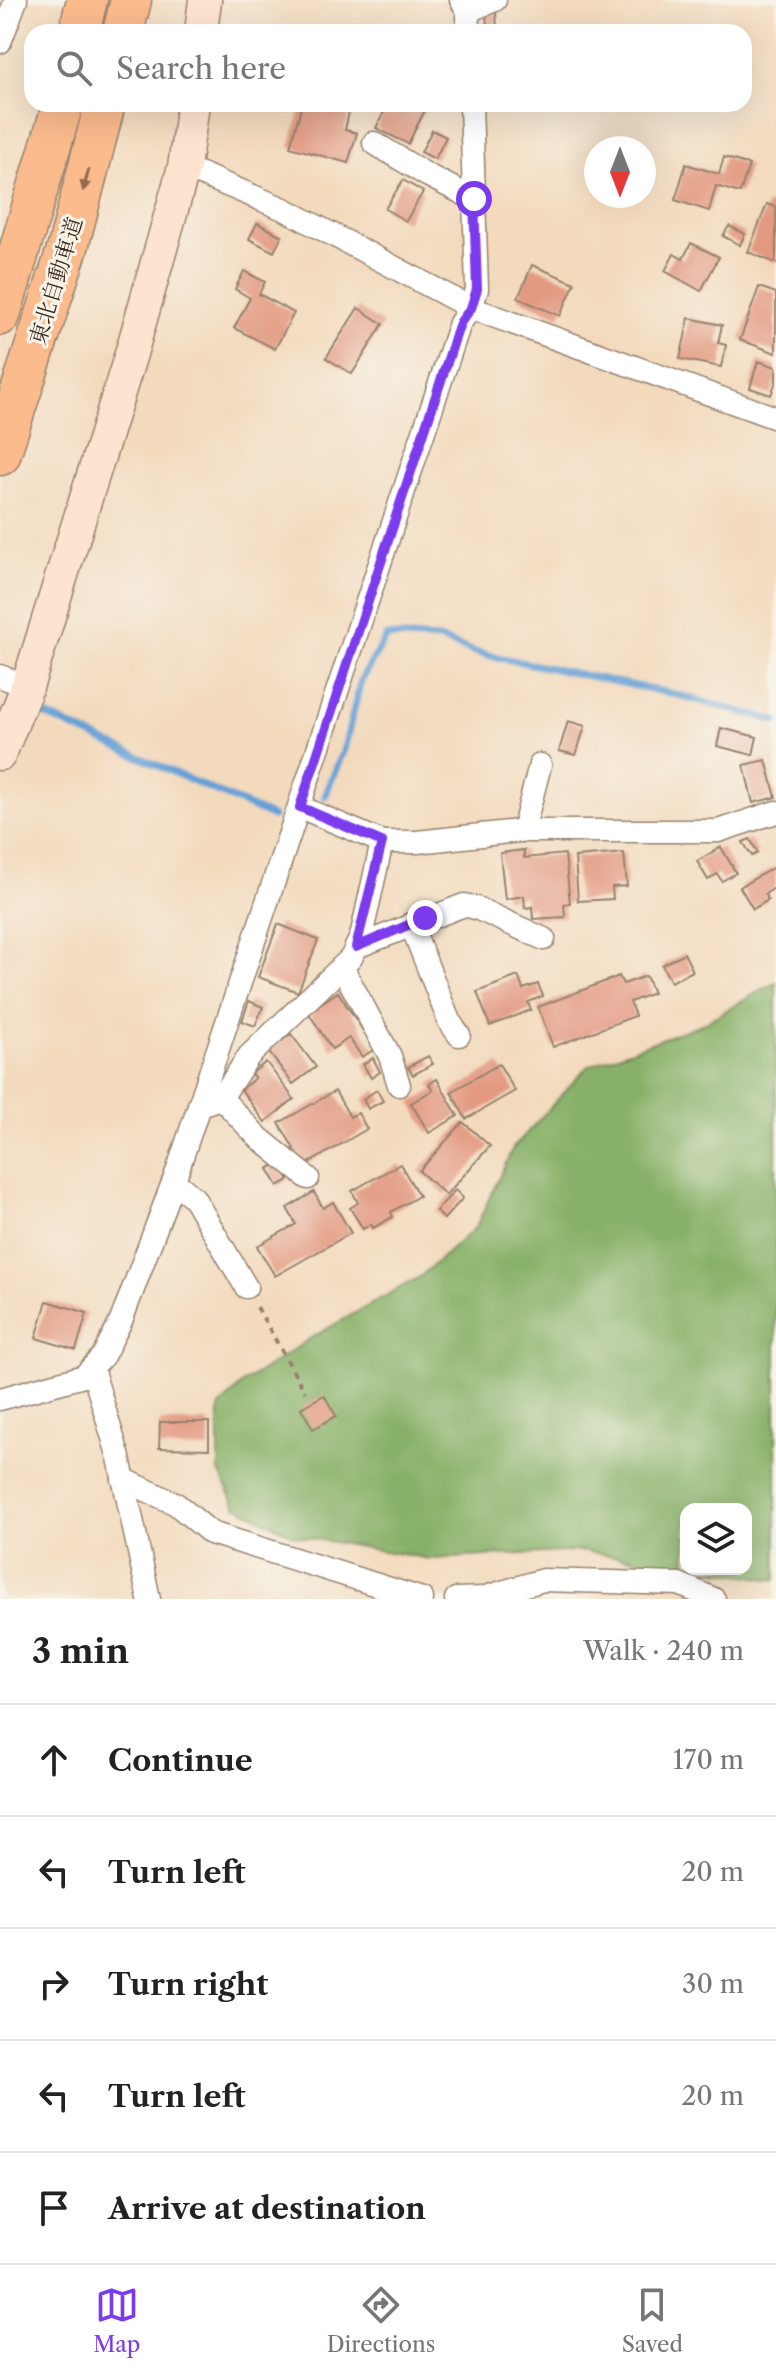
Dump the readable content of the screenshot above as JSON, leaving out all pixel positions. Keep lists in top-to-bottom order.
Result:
{
  "streets": {
    "highway": ["東北自動車道"]
  },
  "north": "bottom",
  "page": {
    "search": "Search here",
    "heading": ["3 min", "Walk · 240 m"],
    "list": [
      ["Continue", "170 m"],
      ["Turn left", "20 m"],
      ["Turn right", "30 m"],
      ["Turn left", "20 m"],
      "Arrive at destination"
    ],
    "nav": ["Map", "Directions", "Saved"]
  }
}
